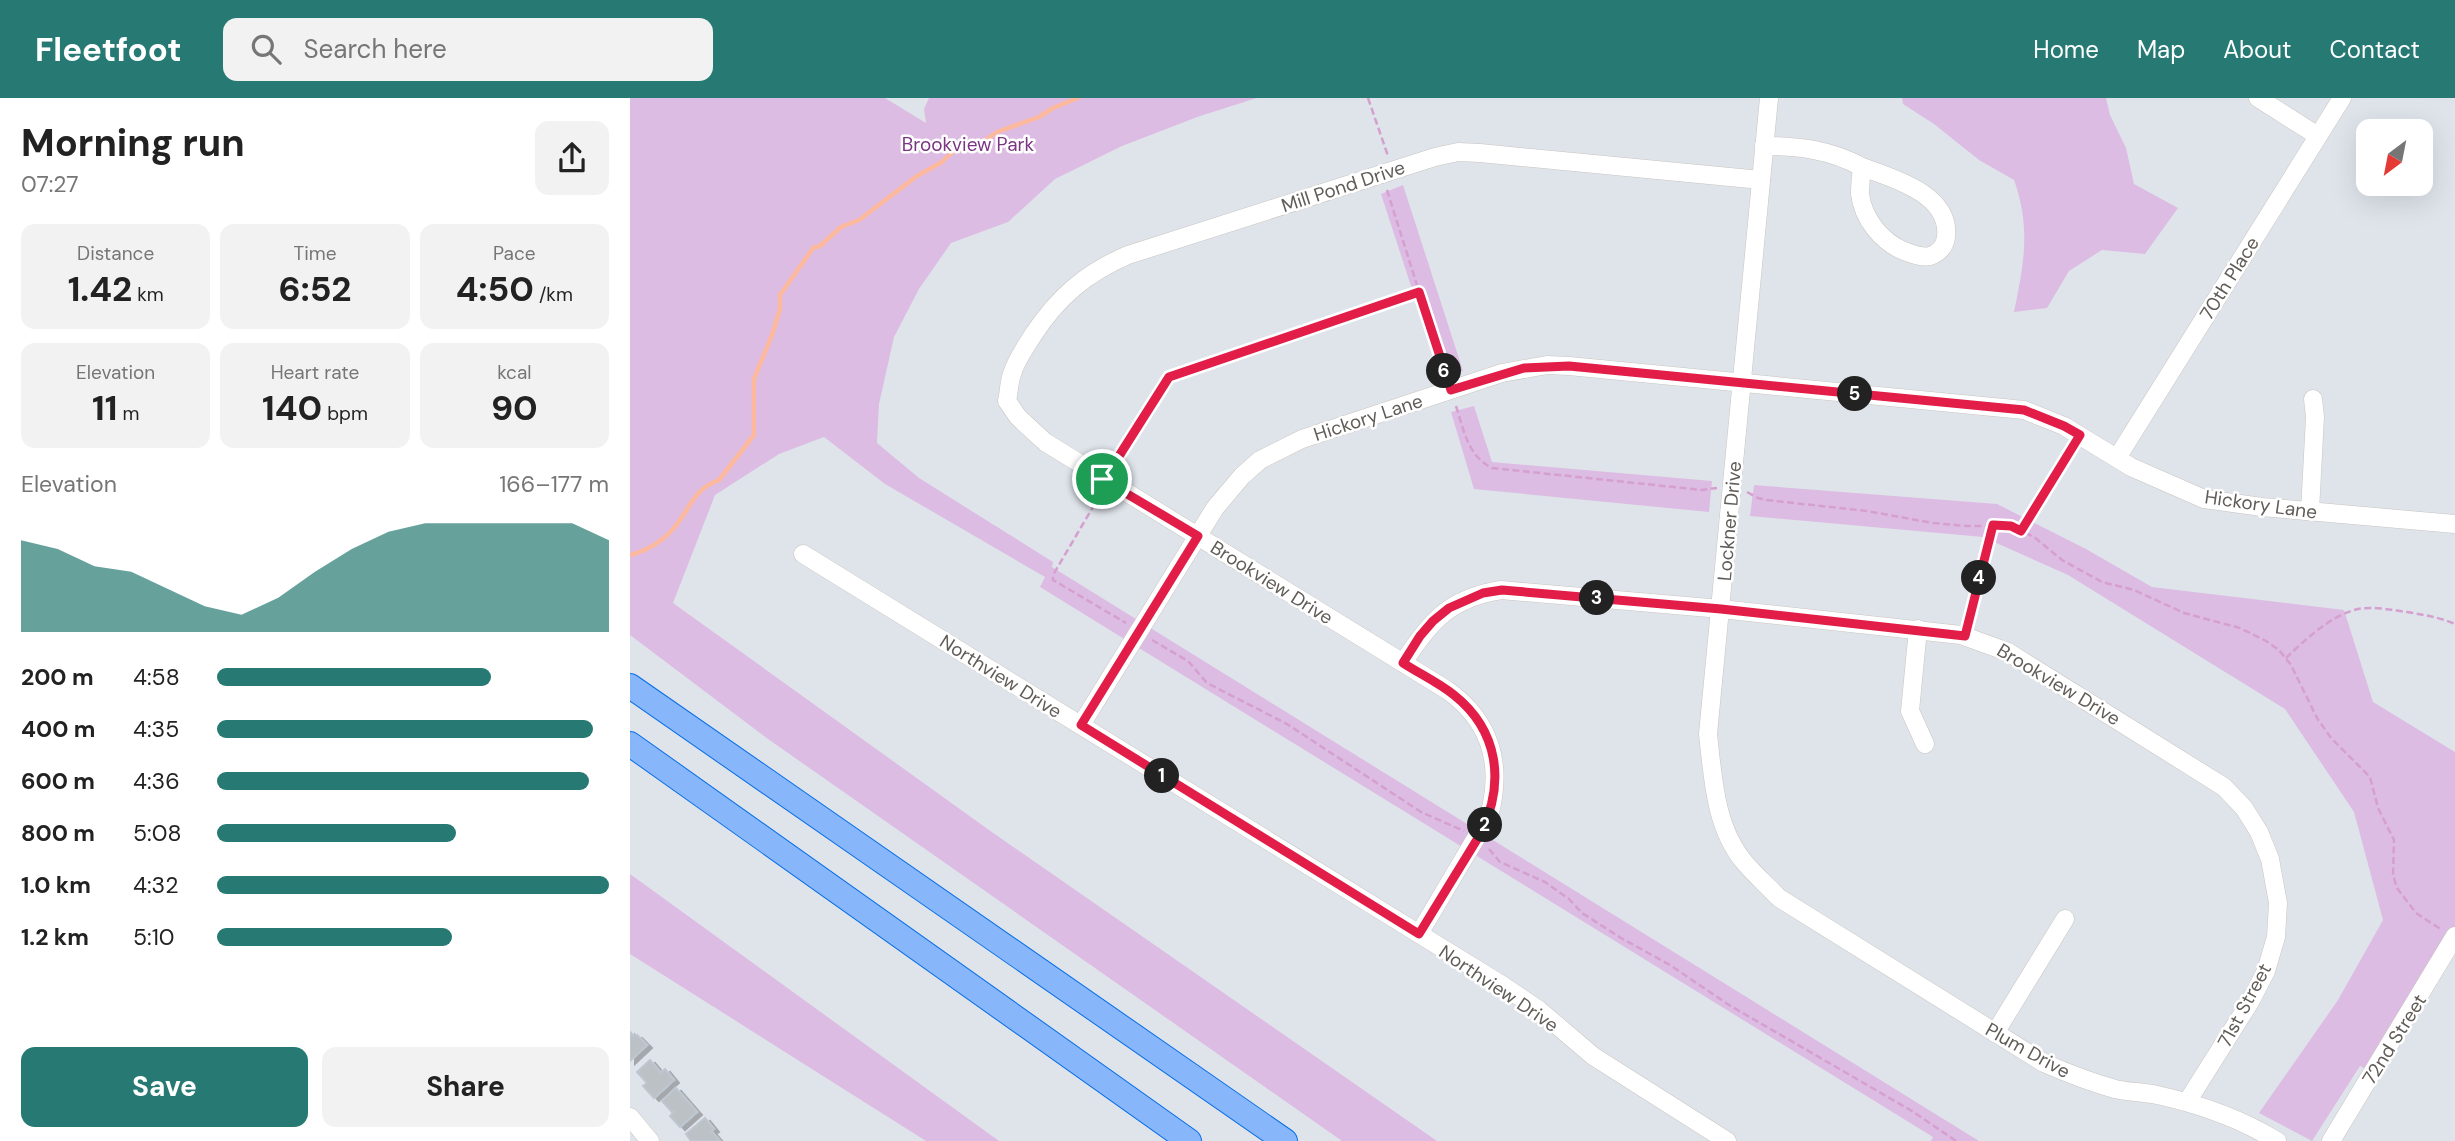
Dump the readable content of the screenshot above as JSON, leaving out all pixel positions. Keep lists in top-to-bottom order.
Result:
{
  "streets": {
    "street": [
      "Mill Pond Drive",
      "70th Place",
      "Hickory Lane",
      "Lockner Drive",
      "Brookview Drive",
      "Northview Drive",
      "71st Street",
      "72nd Street",
      "Plum Drive"
    ]
  },
  "crossings": [
    ["Mill Pond Drive", "Lockner Drive"],
    ["Mill Pond Drive", "Brookview Drive"],
    ["70th Place", "Hickory Lane"],
    ["Hickory Lane", "Lockner Drive"],
    ["Hickory Lane", "Brookview Drive"],
    ["Hickory Lane", "Northview Drive"],
    ["Lockner Drive", "Brookview Drive"],
    ["Lockner Drive", "Plum Drive"],
    ["Brookview Drive", "Northview Drive"],
    ["Brookview Drive", "71st Street"],
    ["71st Street", "Plum Drive"]
  ],
  "parks": ["Brookview Park"],
  "north": "bottom left",
  "page": {
    "header": "Fleetfoot",
    "search": "Search here",
    "nav": [
      "Home",
      "Map",
      "About",
      "Contact"
    ],
    "heading": ["Morning run", "07:27"],
    "stats": [
      ["Distance", "1.42 km"],
      ["Time", "6:52"],
      ["Pace", "4:50 /km"],
      ["Elevation", "11 m"],
      ["Heart rate", "140 bpm"],
      ["kcal", "90"]
    ],
    "pins": [
      "6",
      "5",
      "4",
      "3",
      "1",
      "2"
    ],
    "chart": ["Elevation", "166–177 m"],
    "list": [
      {
        "name": "200 m",
        "note": "4:58"
      },
      {
        "name": "400 m",
        "note": "4:35"
      },
      {
        "name": "600 m",
        "note": "4:36"
      },
      {
        "name": "800 m",
        "note": "5:08"
      },
      {
        "name": "1.0 km",
        "note": "4:32"
      },
      {
        "name": "1.2 km",
        "note": "5:10"
      }
    ],
    "buttons": ["Save", "Share"]
  }
}
